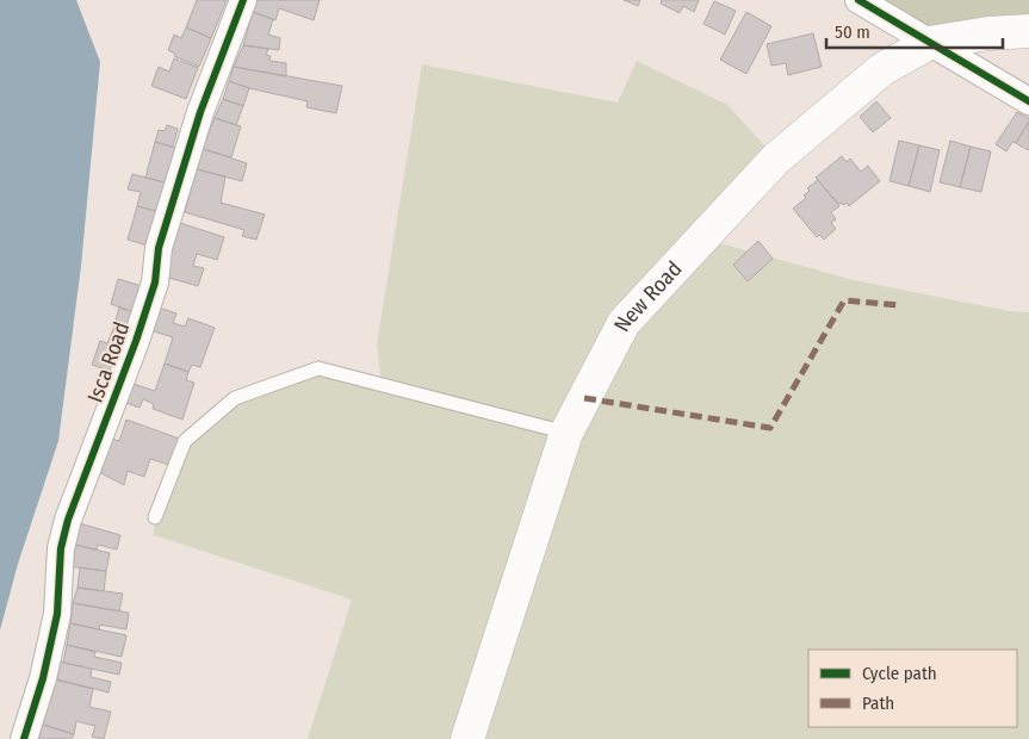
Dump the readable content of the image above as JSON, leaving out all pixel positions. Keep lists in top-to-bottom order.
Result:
{
  "streets": {
    "main road": ["New Road"],
    "street": ["Isca Road"]
  },
  "legend": ["Cycle path", "Path"],
  "scale_bar": "50 m"
}
